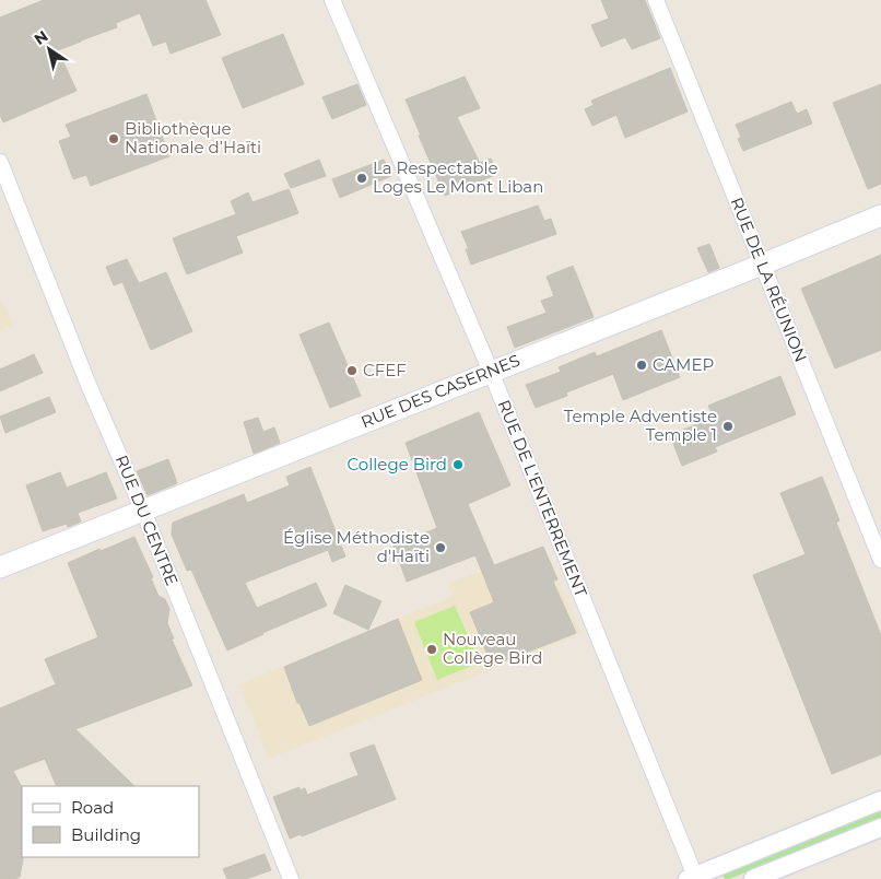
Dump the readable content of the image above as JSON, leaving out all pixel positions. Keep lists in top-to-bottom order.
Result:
{
  "streets": {
    "main road": ["RUE DES CASERNES"],
    "street": ["RUE DE LA RÉUNION", "RUE DE L'ENTERREMENT", "RUE DU CENTRE"]
  },
  "crossings": [
    ["RUE DE LA RÉUNION", "RUE DES CASERNES"],
    ["RUE DES CASERNES", "RUE DE L'ENTERREMENT"],
    ["RUE DES CASERNES", "RUE DU CENTRE"]
  ],
  "places": [
    "Bibliothèque Nationale d’Haïti",
    "La Respectable Loges Le Mont Liban",
    "CAMEP",
    "CFEF",
    "Temple Adventiste Temple 1",
    "College Bird",
    "Église Méthodiste d'Haïti",
    "Nouveau Collège Bird"
  ],
  "legend": ["Road", "Building"],
  "north": "top left"
}
